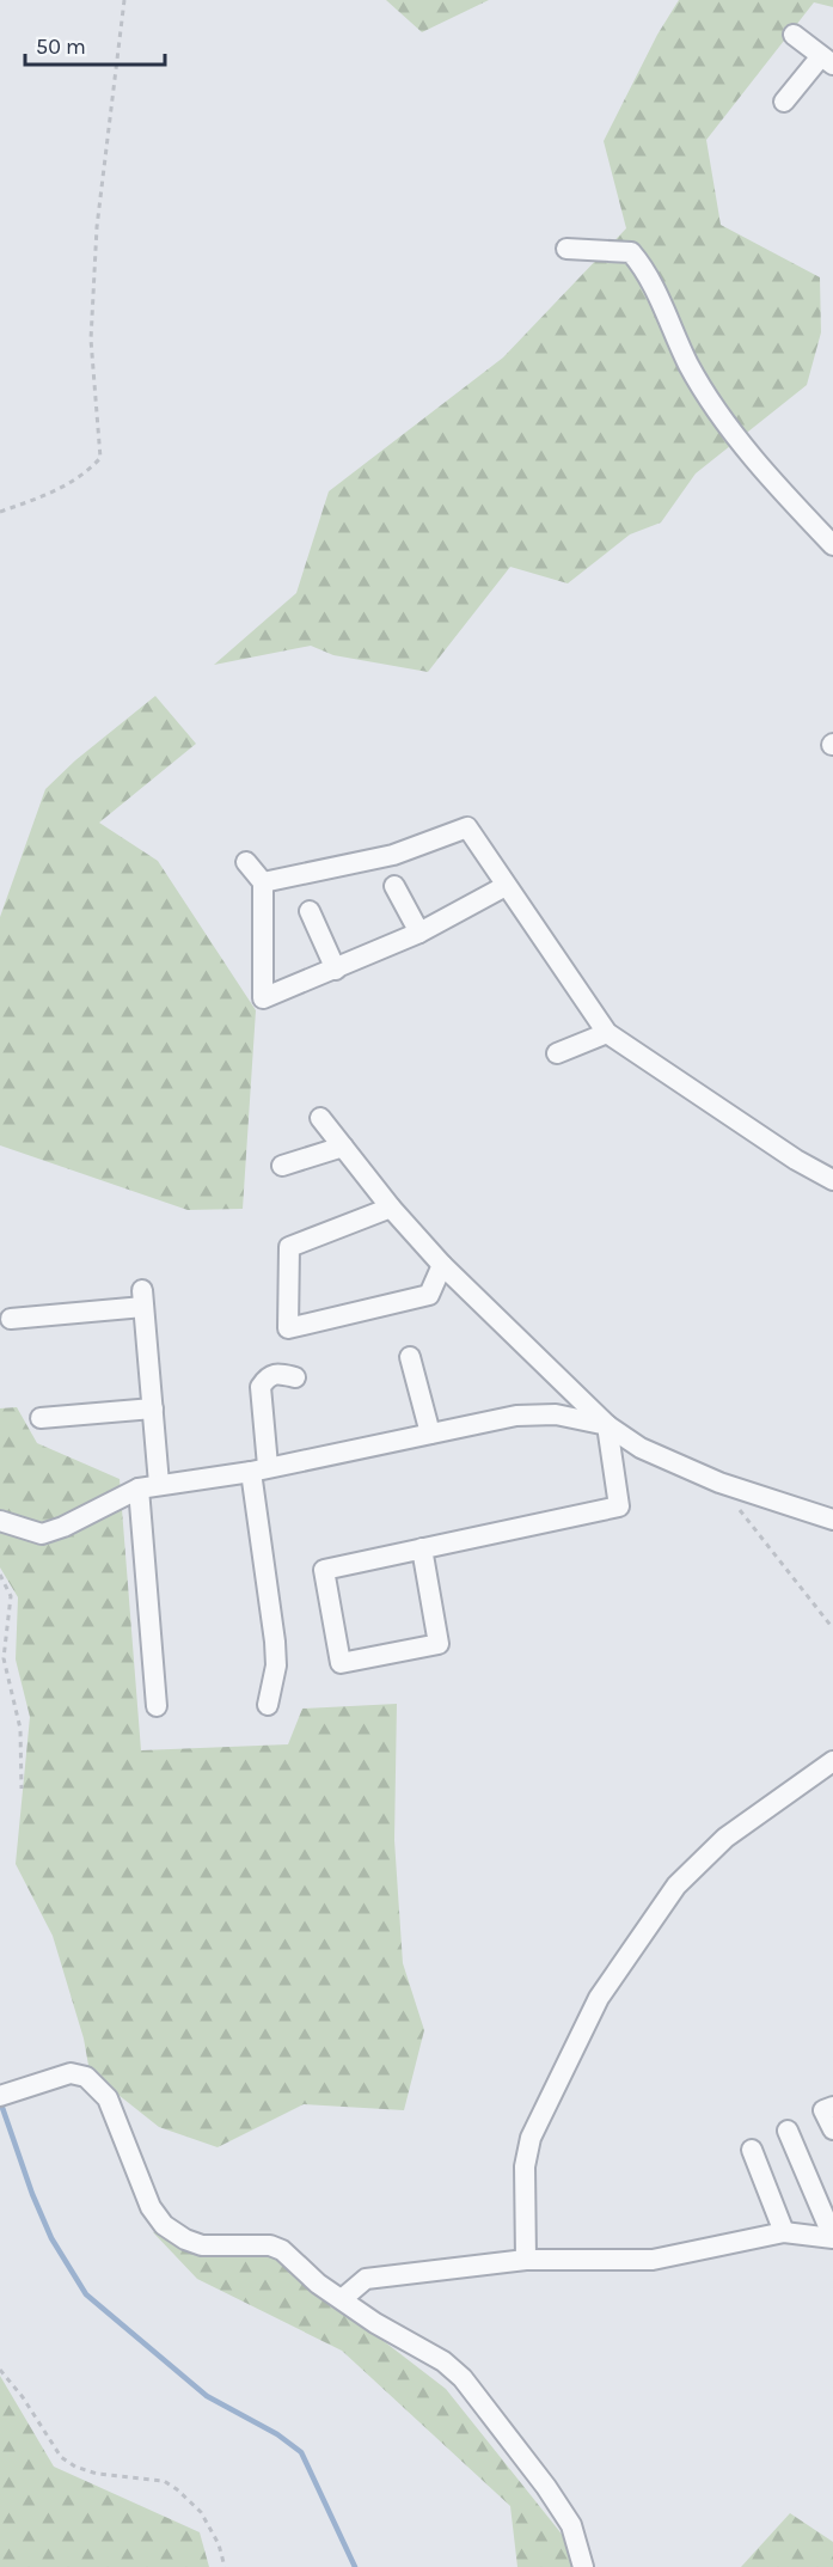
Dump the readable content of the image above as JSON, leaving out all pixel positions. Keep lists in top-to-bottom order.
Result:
{
  "scale_bar": "50 m"
}
